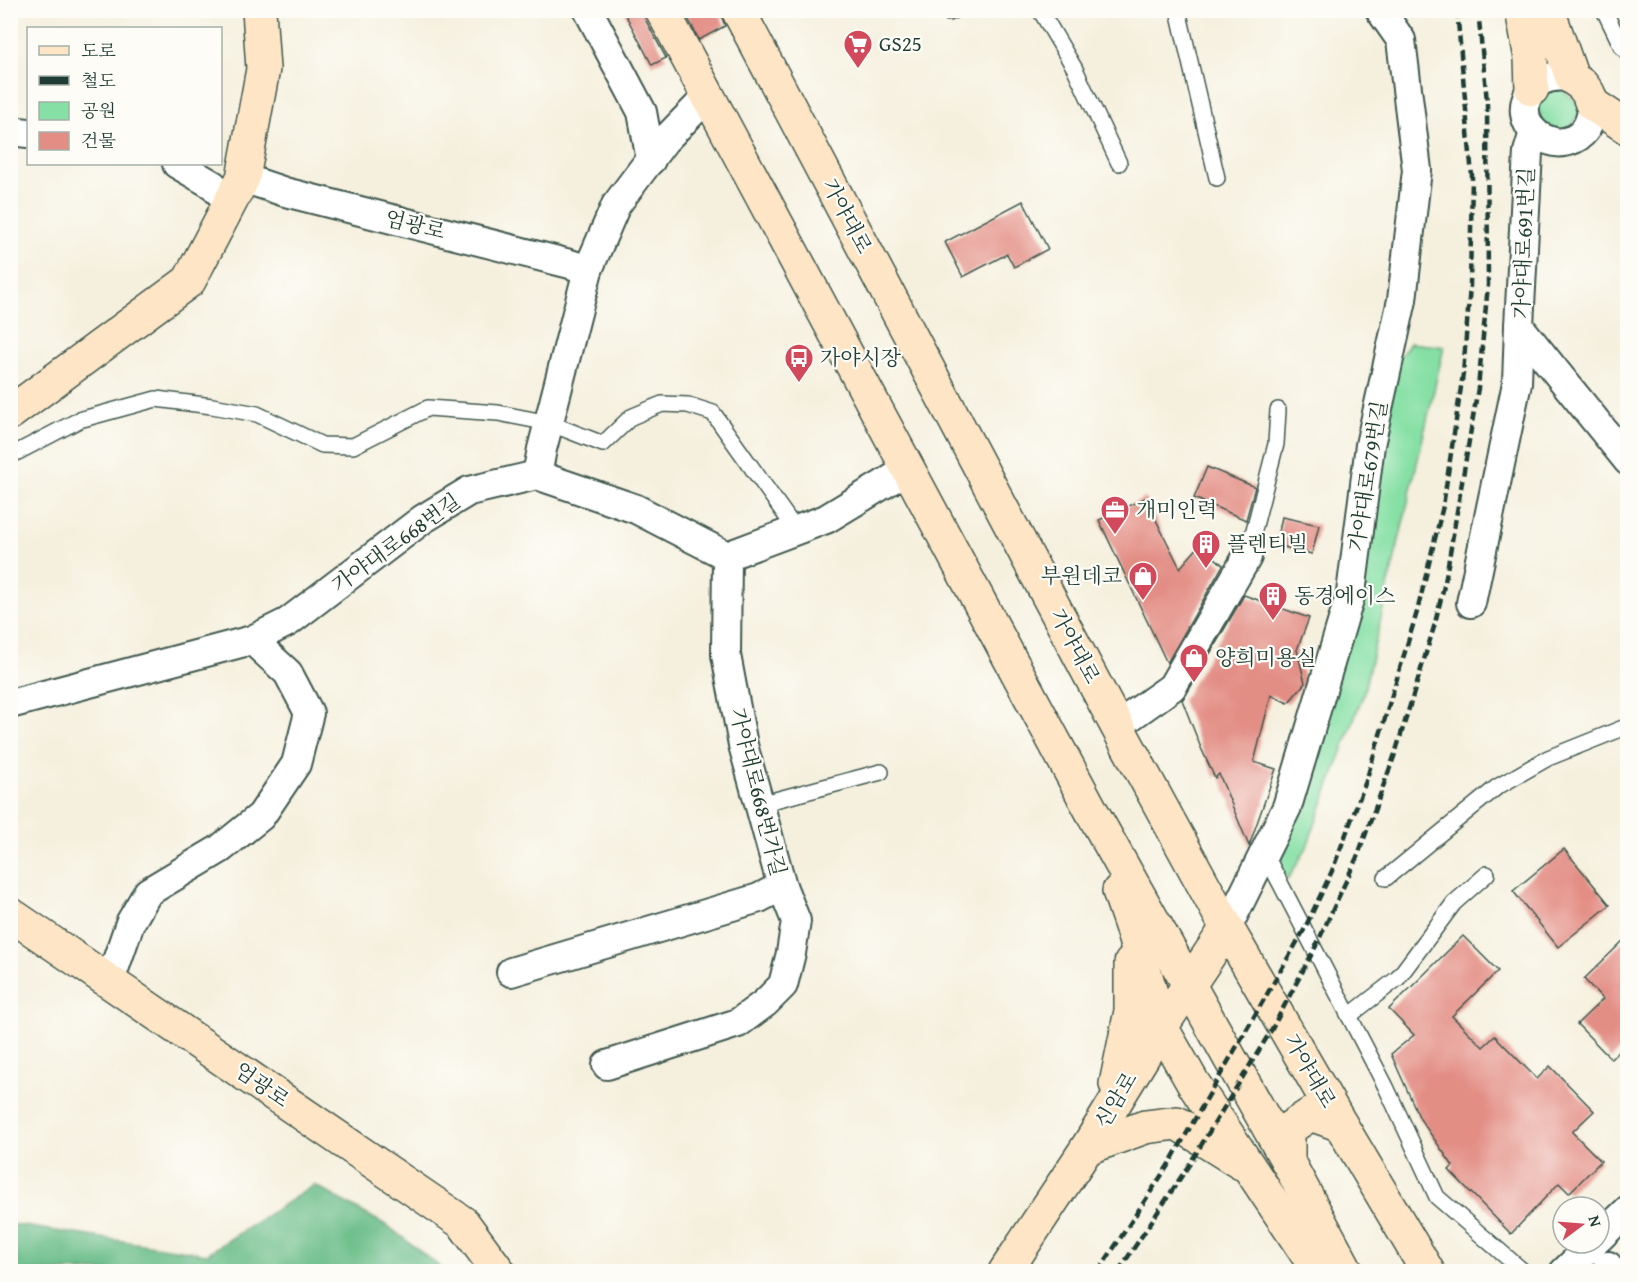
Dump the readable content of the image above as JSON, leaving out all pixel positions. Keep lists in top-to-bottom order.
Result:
{
  "streets": {
    "main road": ["가야대로", "엄광로", "신암로"],
    "street": [
      "가야대로691번길",
      "가야대로679번길",
      "가야대로668번길",
      "가야대로668번가길"
    ]
  },
  "crossings": [
    ["가야대로", "가야대로679번길"],
    ["가야대로", "신암로"],
    ["가야대로679번길", "신암로"]
  ],
  "places": {
    "supermarket": ["GS25"],
    "bus stop": ["가야시장"],
    "office": ["개미인력"],
    "building": ["플렌티빌", "동경에이스"],
    "shop": ["부원데코", "양희미용실"]
  },
  "legend": [
    "도로",
    "철도",
    "공원",
    "건물"
  ],
  "north": "right"
}
